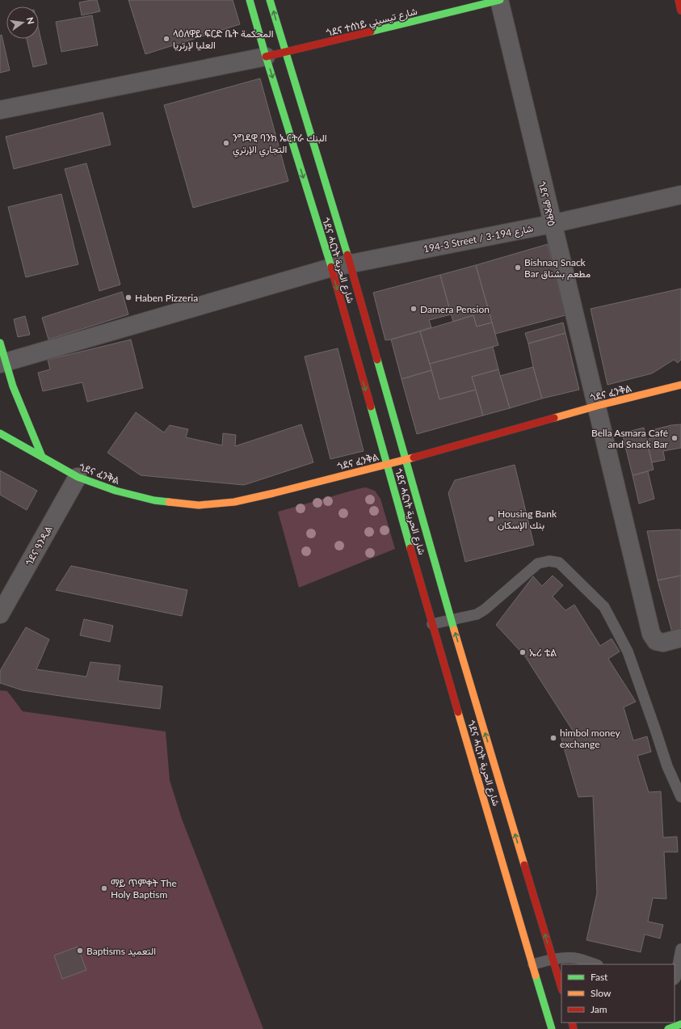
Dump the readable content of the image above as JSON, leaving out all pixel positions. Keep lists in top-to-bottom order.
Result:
{
  "streets": {
    "main road": ["ጎደና ተሰነይ شارع تيسيني", "ጎደና ሓርነት شارع الحرية", "ጎደና ፈንቅል"],
    "street": ["ጎደና ምጽዋዕ", "194-3 Street / شارع 194-3", "ጎደና ዓንዲል"]
  },
  "crossings": [
    ["ጎደና ተሰነይ شارع تيسيني", "ጎደና ምጽዋዕ"],
    ["ጎደና ተሰነይ شارع تيسيني", "ጎደና ሓርነት شارع الحرية"],
    ["ጎደና ምጽዋዕ", "194-3 Street / شارع 194-3"],
    ["ጎደና ምጽዋዕ", "ጎደና ፈንቅል"],
    ["194-3 Street / شارع 194-3", "ጎደና ሓርነት شارع الحرية"],
    ["ጎደና ሓርነት شارع الحرية", "ጎደና ፈንቅል"],
    ["ጎደና ፈንቅል", "ጎደና ዓንዲል"]
  ],
  "places": [
    "ላዕለዋይ ፍርድ ቤት المحكمة العليا لإرتريا",
    "ንግዳዊ ባንክ ኤርትራ البنك التجاري الإرتري",
    "Bishnaq Snack Bar مطعم بشناق",
    "Haben Pizzeria",
    "Damera Pension",
    "Bella Asmara Café and Snack Bar",
    "Housing Bank بنك الإسكان",
    "ኤሪ ቴል",
    "himbol money exchange",
    "ማይ ጥምቀት The Holy Baptism",
    "Baptisms التعميد"
  ],
  "legend": ["Fast", "Slow", "Jam"],
  "north": "right"
}
